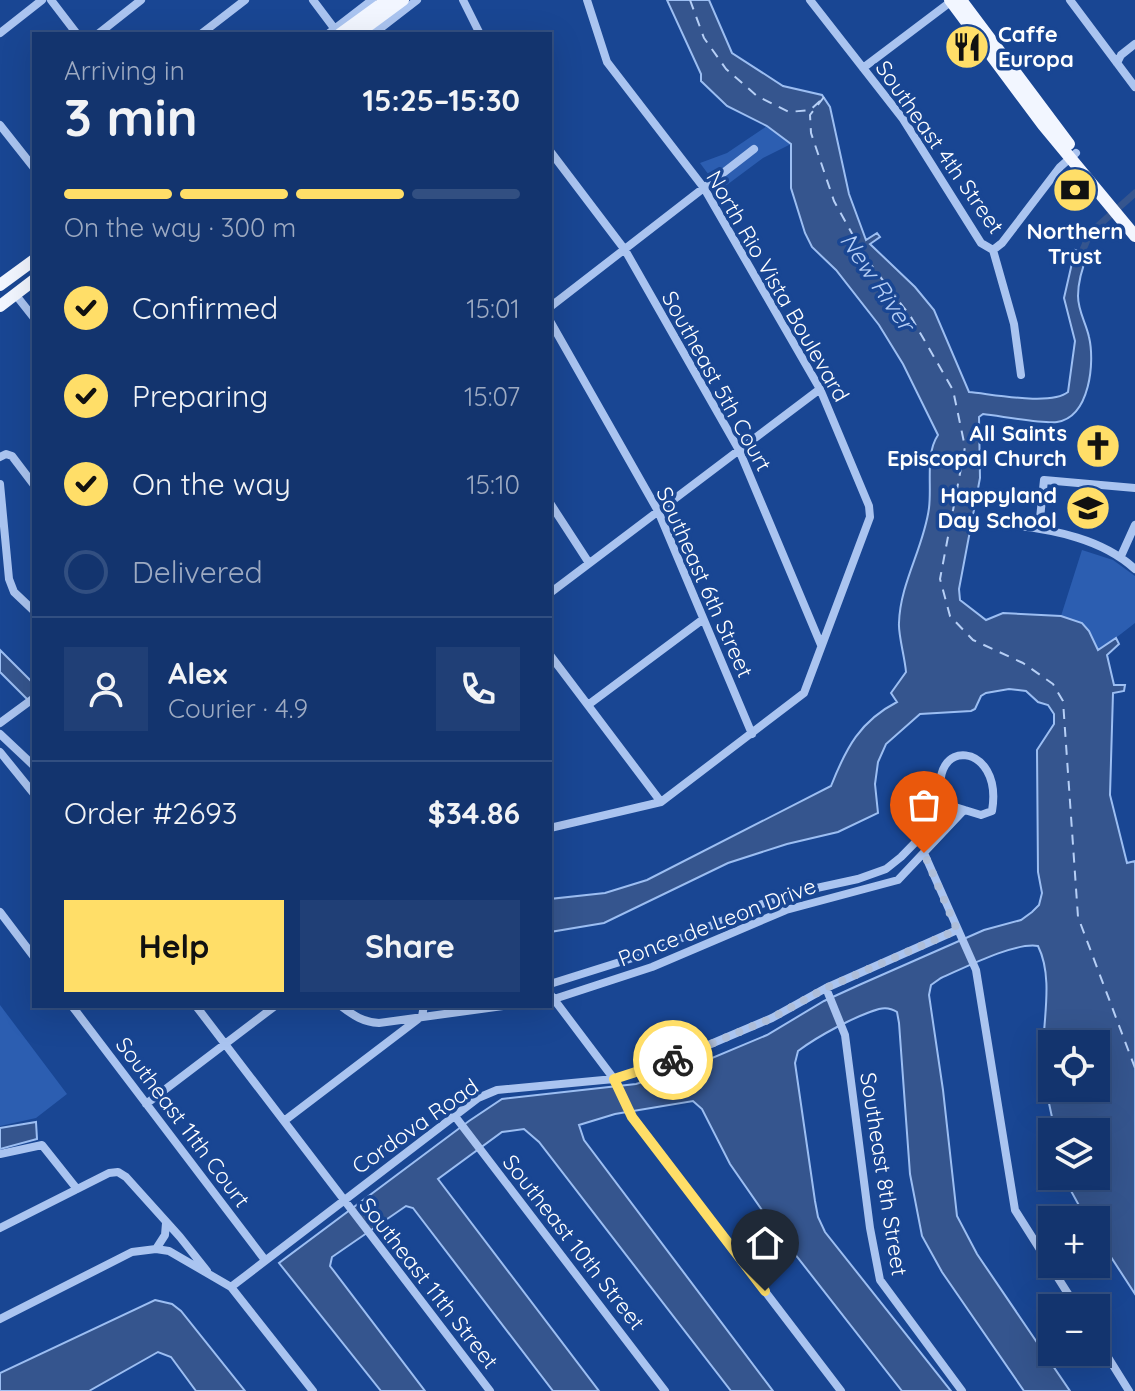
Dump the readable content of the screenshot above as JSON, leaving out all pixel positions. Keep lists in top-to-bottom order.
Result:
{
  "streets": {
    "street": [
      "Southeast 4th Street",
      "North Rio Vista Boulevard",
      "Southeast 5th Court",
      "Southeast 6th Street",
      "Ponce de Leon Drive",
      "Southeast 11th Court",
      "Cordova Road",
      "Southeast 8th Street",
      "Southeast 10th Street",
      "Southeast 11th Street"
    ]
  },
  "crossings": [
    ["North Rio Vista Boulevard", "Southeast 5th Court"],
    ["North Rio Vista Boulevard", "Southeast 6th Street"],
    ["Southeast 11th Court", "Cordova Road"],
    ["Cordova Road", "Southeast 8th Street"],
    ["Cordova Road", "Southeast 10th Street"],
    ["Cordova Road", "Southeast 11th Street"]
  ],
  "water": ["New River"],
  "places": {
    "restaurant": ["Caffe Europa"],
    "bank": ["Northern Trust"],
    "church": ["All Saints Episcopal Church"],
    "school or university": ["Happyland Day School"]
  },
  "page": {
    "heading": ["3 min", "Arriving in", "15:25–15:30"],
    "panel": [
      "Alex",
      "Courier · 4.9",
      "Order #2693",
      "$34.86"
    ],
    "bar": "On the way · 300 m",
    "list": [
      ["Confirmed", "15:01"],
      ["Preparing", "15:07"],
      ["On the way", "15:10"],
      "Delivered"
    ],
    "buttons": ["Help", "Share"],
    "map_buttons": ["+", "−"]
  }
}
